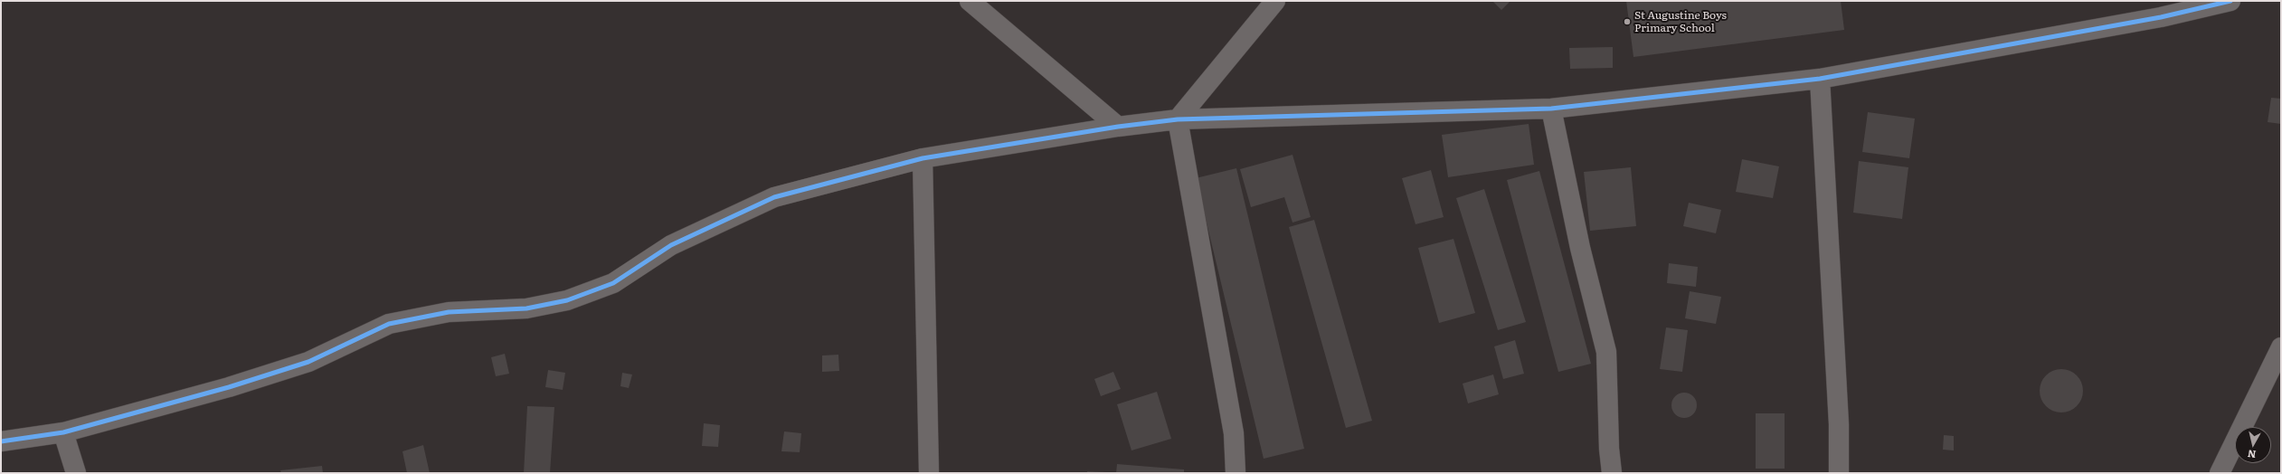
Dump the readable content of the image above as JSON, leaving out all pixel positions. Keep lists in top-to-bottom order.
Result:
{
  "places": ["St Augustine Boys Primary School"],
  "north": "bottom"
}
